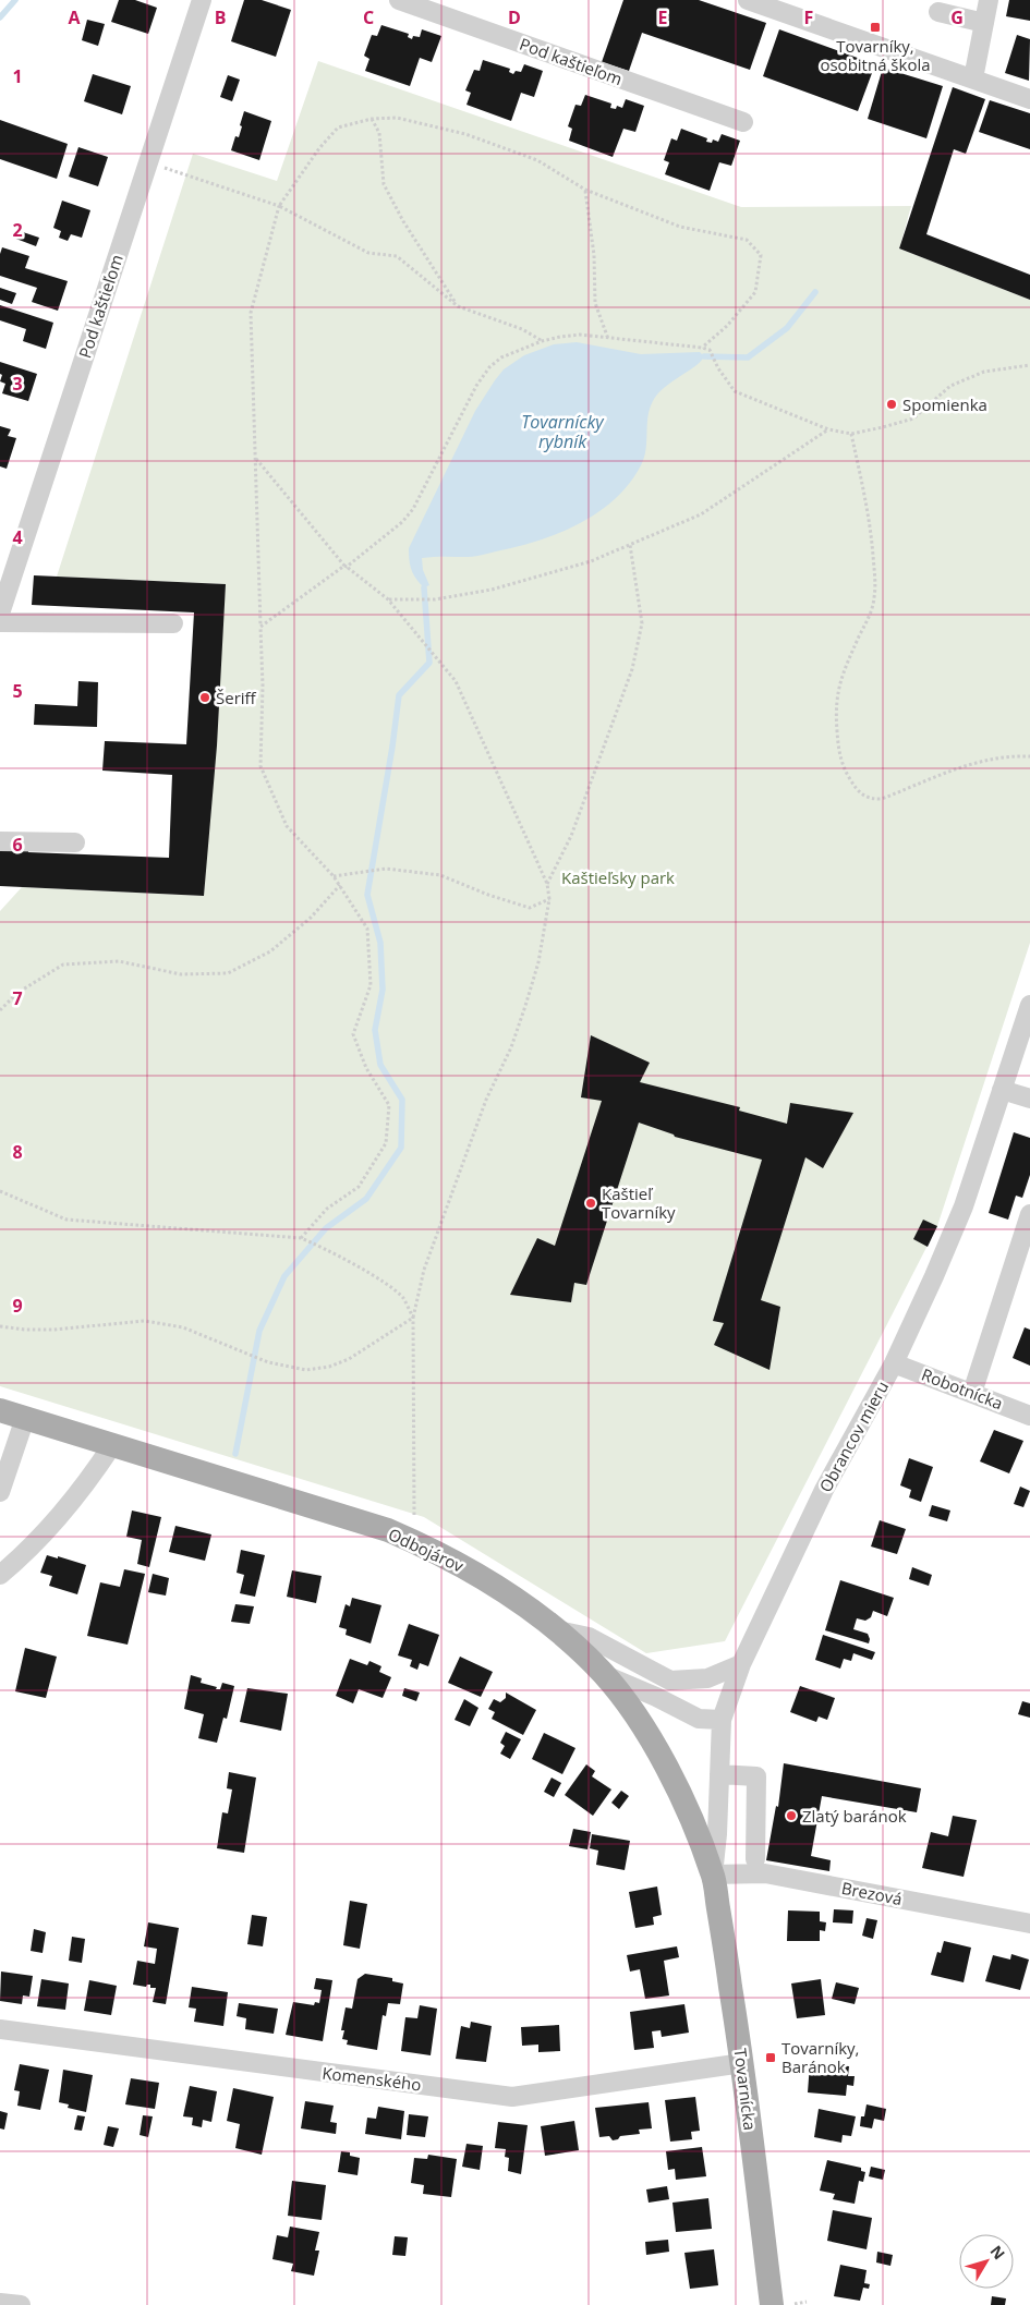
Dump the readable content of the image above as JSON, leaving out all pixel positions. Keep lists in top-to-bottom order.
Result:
{
  "streets": {
    "main road": ["Odbojárov", "Tovarnícka"],
    "street": [
      "Pod kaštieľom",
      "Robotnícka",
      "Obrancov mieru",
      "Brezová",
      "Komenského"
    ]
  },
  "crossings": [
    ["Robotnícka", "Obrancov mieru"],
    ["Obrancov mieru", "Odbojárov"],
    ["Obrancov mieru", "Brezová"],
    ["Obrancov mieru", "Tovarnícka"],
    ["Odbojárov", "Brezová"],
    ["Odbojárov", "Tovarnícka"],
    ["Brezová", "Tovarnícka"],
    ["Komenského", "Tovarnícka"]
  ],
  "water": ["Tovarnícky rybník"],
  "parks": ["Kaštieľsky park"],
  "places": {
    "transit": ["Tovarníky, osobitná škola", "Tovarníky, Baránok"],
    "other": [
      "Spomienka",
      "Šeriff",
      "Kaštieľ Tovarníky",
      "Zlatý baránok"
    ]
  },
  "north": "top right",
  "grid": {
    "columns": [
      "A",
      "B",
      "C",
      "D",
      "E",
      "F",
      "G"
    ],
    "rows": [
      "1",
      "2",
      "3",
      "4",
      "5",
      "6",
      "7",
      "8",
      "9"
    ]
  }
}
